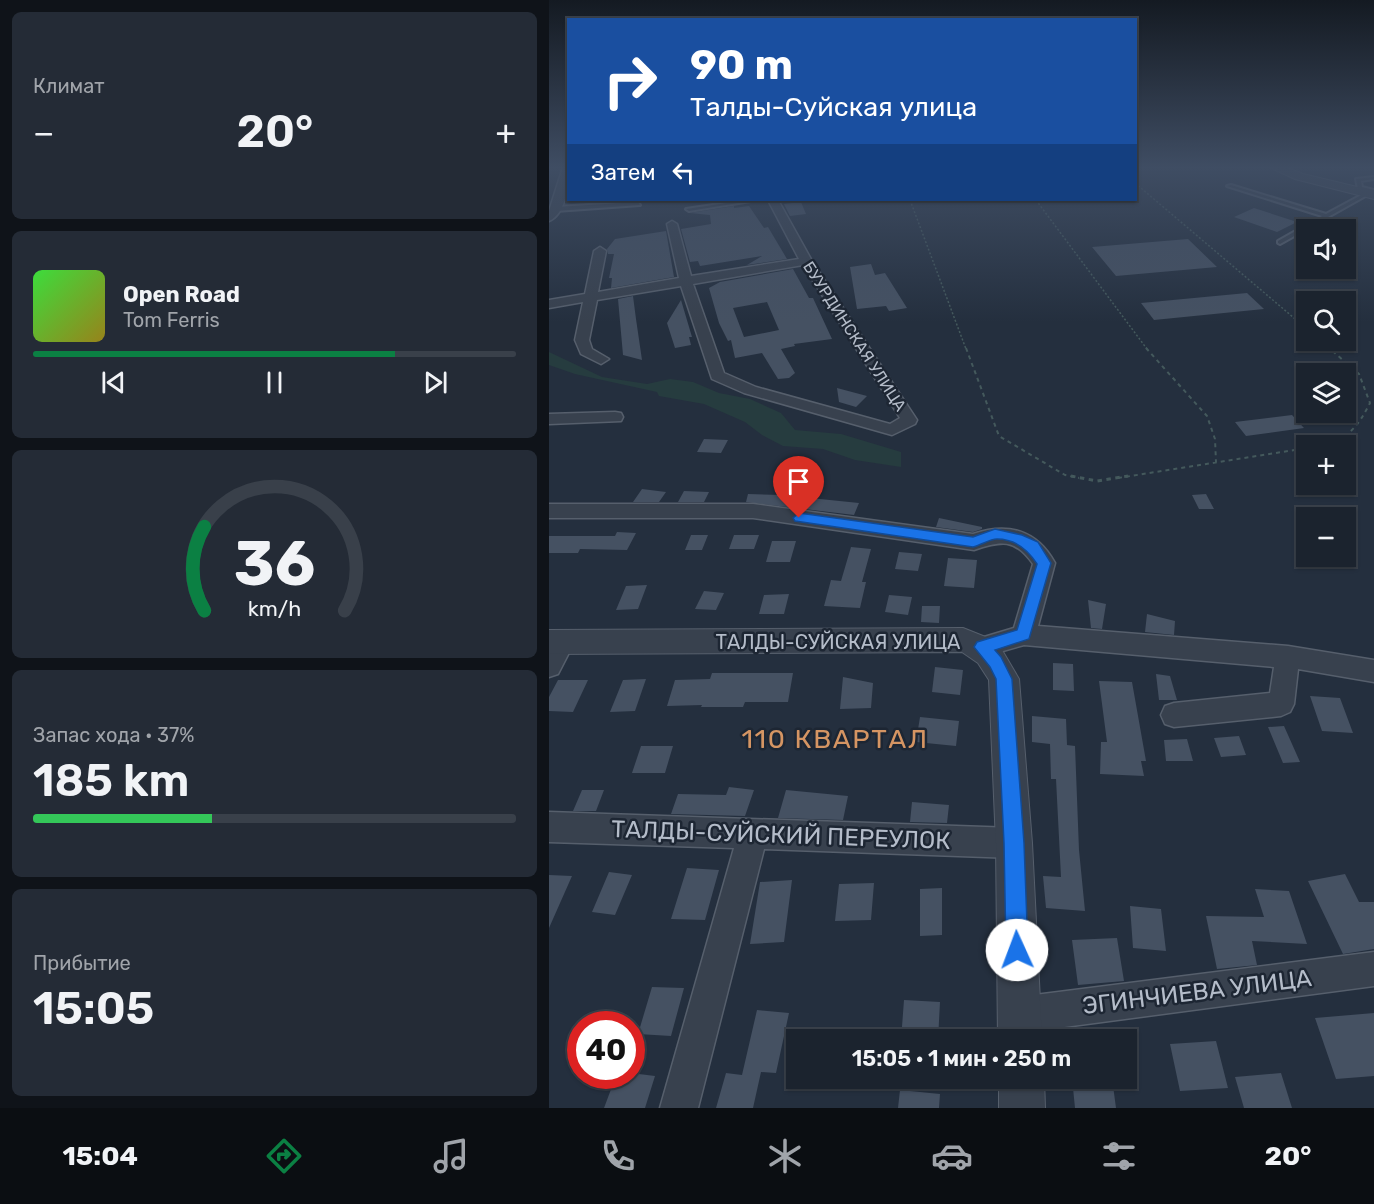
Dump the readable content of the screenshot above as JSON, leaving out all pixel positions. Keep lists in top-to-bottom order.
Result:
{
  "streets": {
    "street": [
      "БУУРДИНСКАЯ УЛИЦА",
      "ТАЛДЫ-СУЙСКАЯ УЛИЦА",
      "ТАЛДЫ-СУЙСКИЙ ПЕРЕУЛОК",
      "ЭГИНЧИЕВА УЛИЦА"
    ]
  },
  "districts": ["110 КВАРТАЛ"],
  "page": {
    "tile": [
      "Климат",
      ["Запас хода · 37%", "185 km"],
      ["Прибытие", "15:05"]
    ],
    "turn": ["90 m", "Талды-Суйская улица"],
    "heat": ["−", "20°", "+"],
    "then": "Затем",
    "map_buttons": ["+", "−"],
    "song": ["Open Road", "Tom Ferris"],
    "limit": "40",
    "trip": "15:05 · 1 мин · 250 m",
    "tabs": ["15:04", "20°"],
    "gauge": ["36", "km/h"]
  }
}
